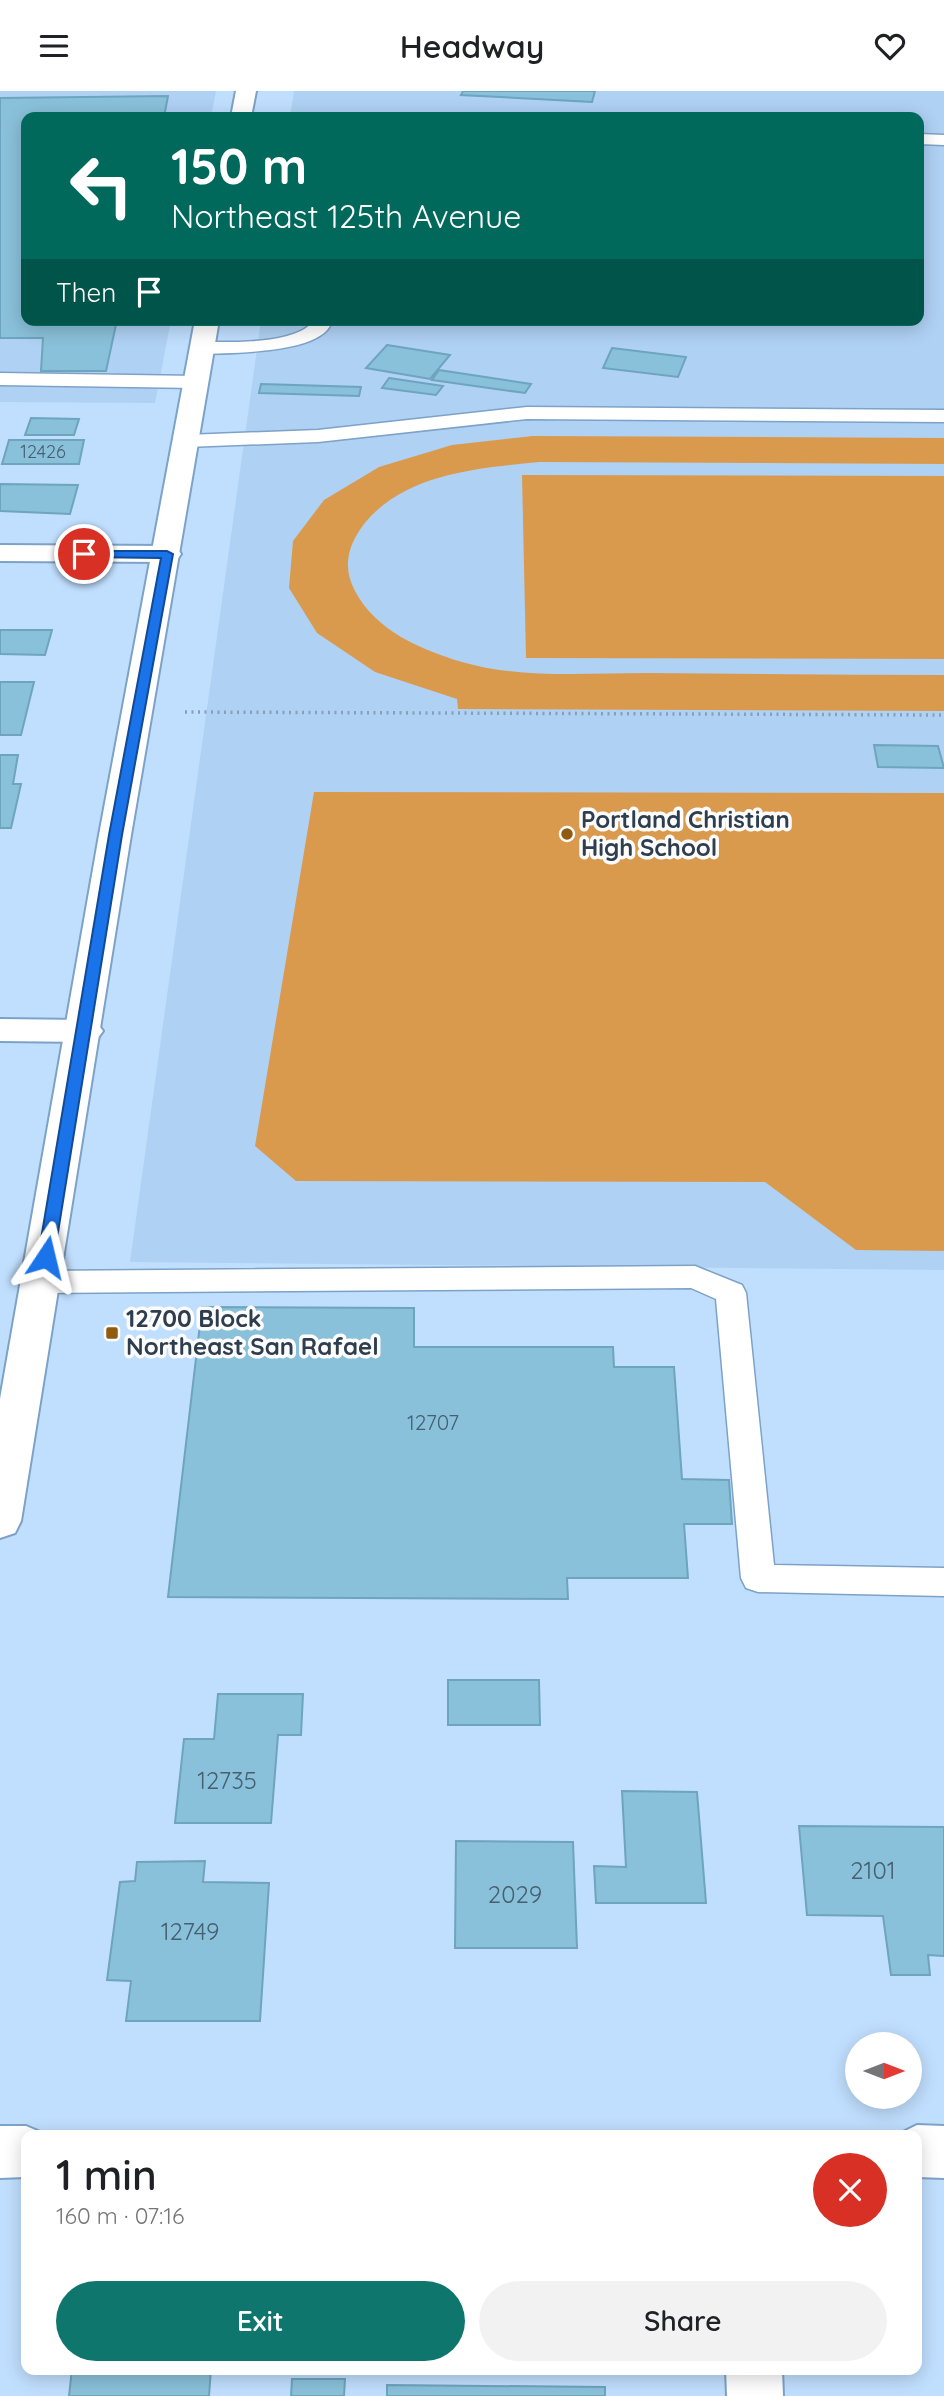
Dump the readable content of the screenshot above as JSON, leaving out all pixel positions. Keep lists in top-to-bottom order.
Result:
{
  "places": {
    "other": ["Portland Christian High School"],
    "transit": ["12700 Block Northeast San Rafael"]
  },
  "house_numbers": [
    "12426",
    "12707",
    "12735",
    "2101",
    "2029",
    "12749"
  ],
  "north": "right",
  "page": {
    "header": "Headway",
    "turn": ["150 m", "Northeast 125th Avenue"],
    "then": "Then",
    "heading": ["1 min", "160 m · 07:16"],
    "buttons": ["Exit", "Share"]
  }
}
